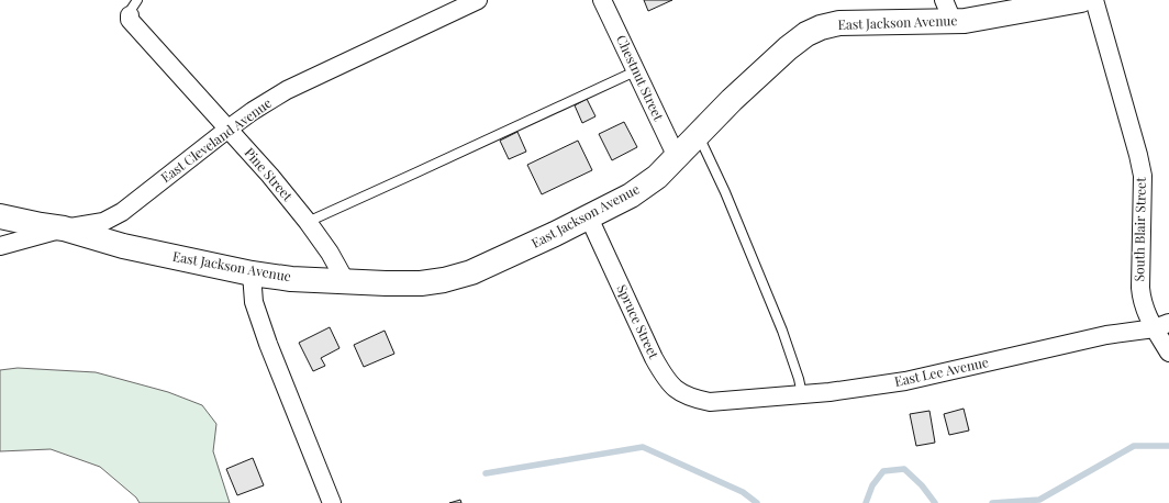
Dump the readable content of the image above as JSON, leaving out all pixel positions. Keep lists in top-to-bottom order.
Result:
{
  "streets": {
    "street": [
      "East Jackson Avenue",
      "Chestnut Street",
      "East Cleveland Avenue",
      "Pine Street",
      "South Blair Street",
      "Spruce Street",
      "East Lee Avenue"
    ]
  },
  "crossings": [
    ["East Jackson Avenue", "Chestnut Street"],
    ["East Jackson Avenue", "East Cleveland Avenue"],
    ["East Jackson Avenue", "Pine Street"],
    ["East Jackson Avenue", "Spruce Street"],
    ["East Cleveland Avenue", "Pine Street"],
    ["South Blair Street", "East Lee Avenue"],
    ["Spruce Street", "East Lee Avenue"]
  ]
}
